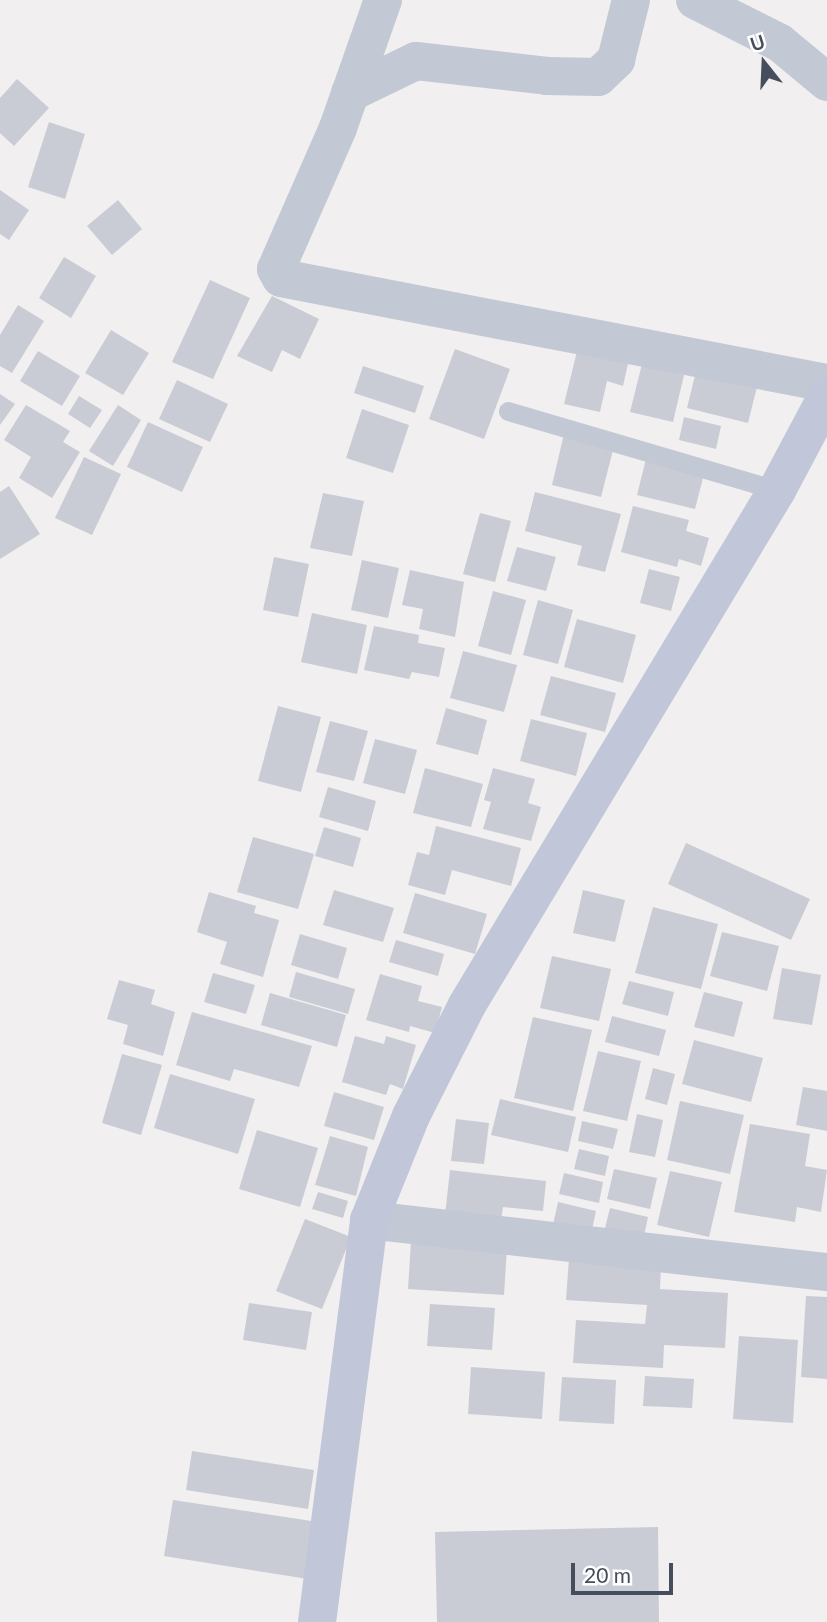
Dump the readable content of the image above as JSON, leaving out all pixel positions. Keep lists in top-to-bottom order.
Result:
{
  "scale_bar": "20 m",
  "north": "top"
}
